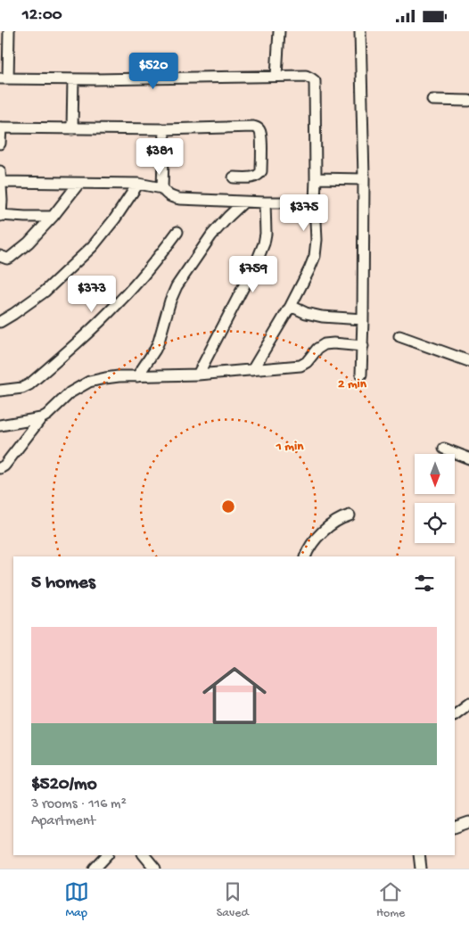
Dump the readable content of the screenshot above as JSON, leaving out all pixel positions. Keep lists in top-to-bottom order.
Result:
{
  "north": "bottom",
  "page": {
    "status": "12:00",
    "price": [
      "$520",
      "$381",
      "$375",
      "$759",
      "$373"
    ],
    "heading": "5 homes",
    "list": [
      {
        "name": "$520/mo",
        "note": "3 rooms · 116 m² · Apartment"
      }
    ],
    "tabs": ["Map", "Saved", "Home"]
  },
  "rings": ["2 min", "1 min"]
}
